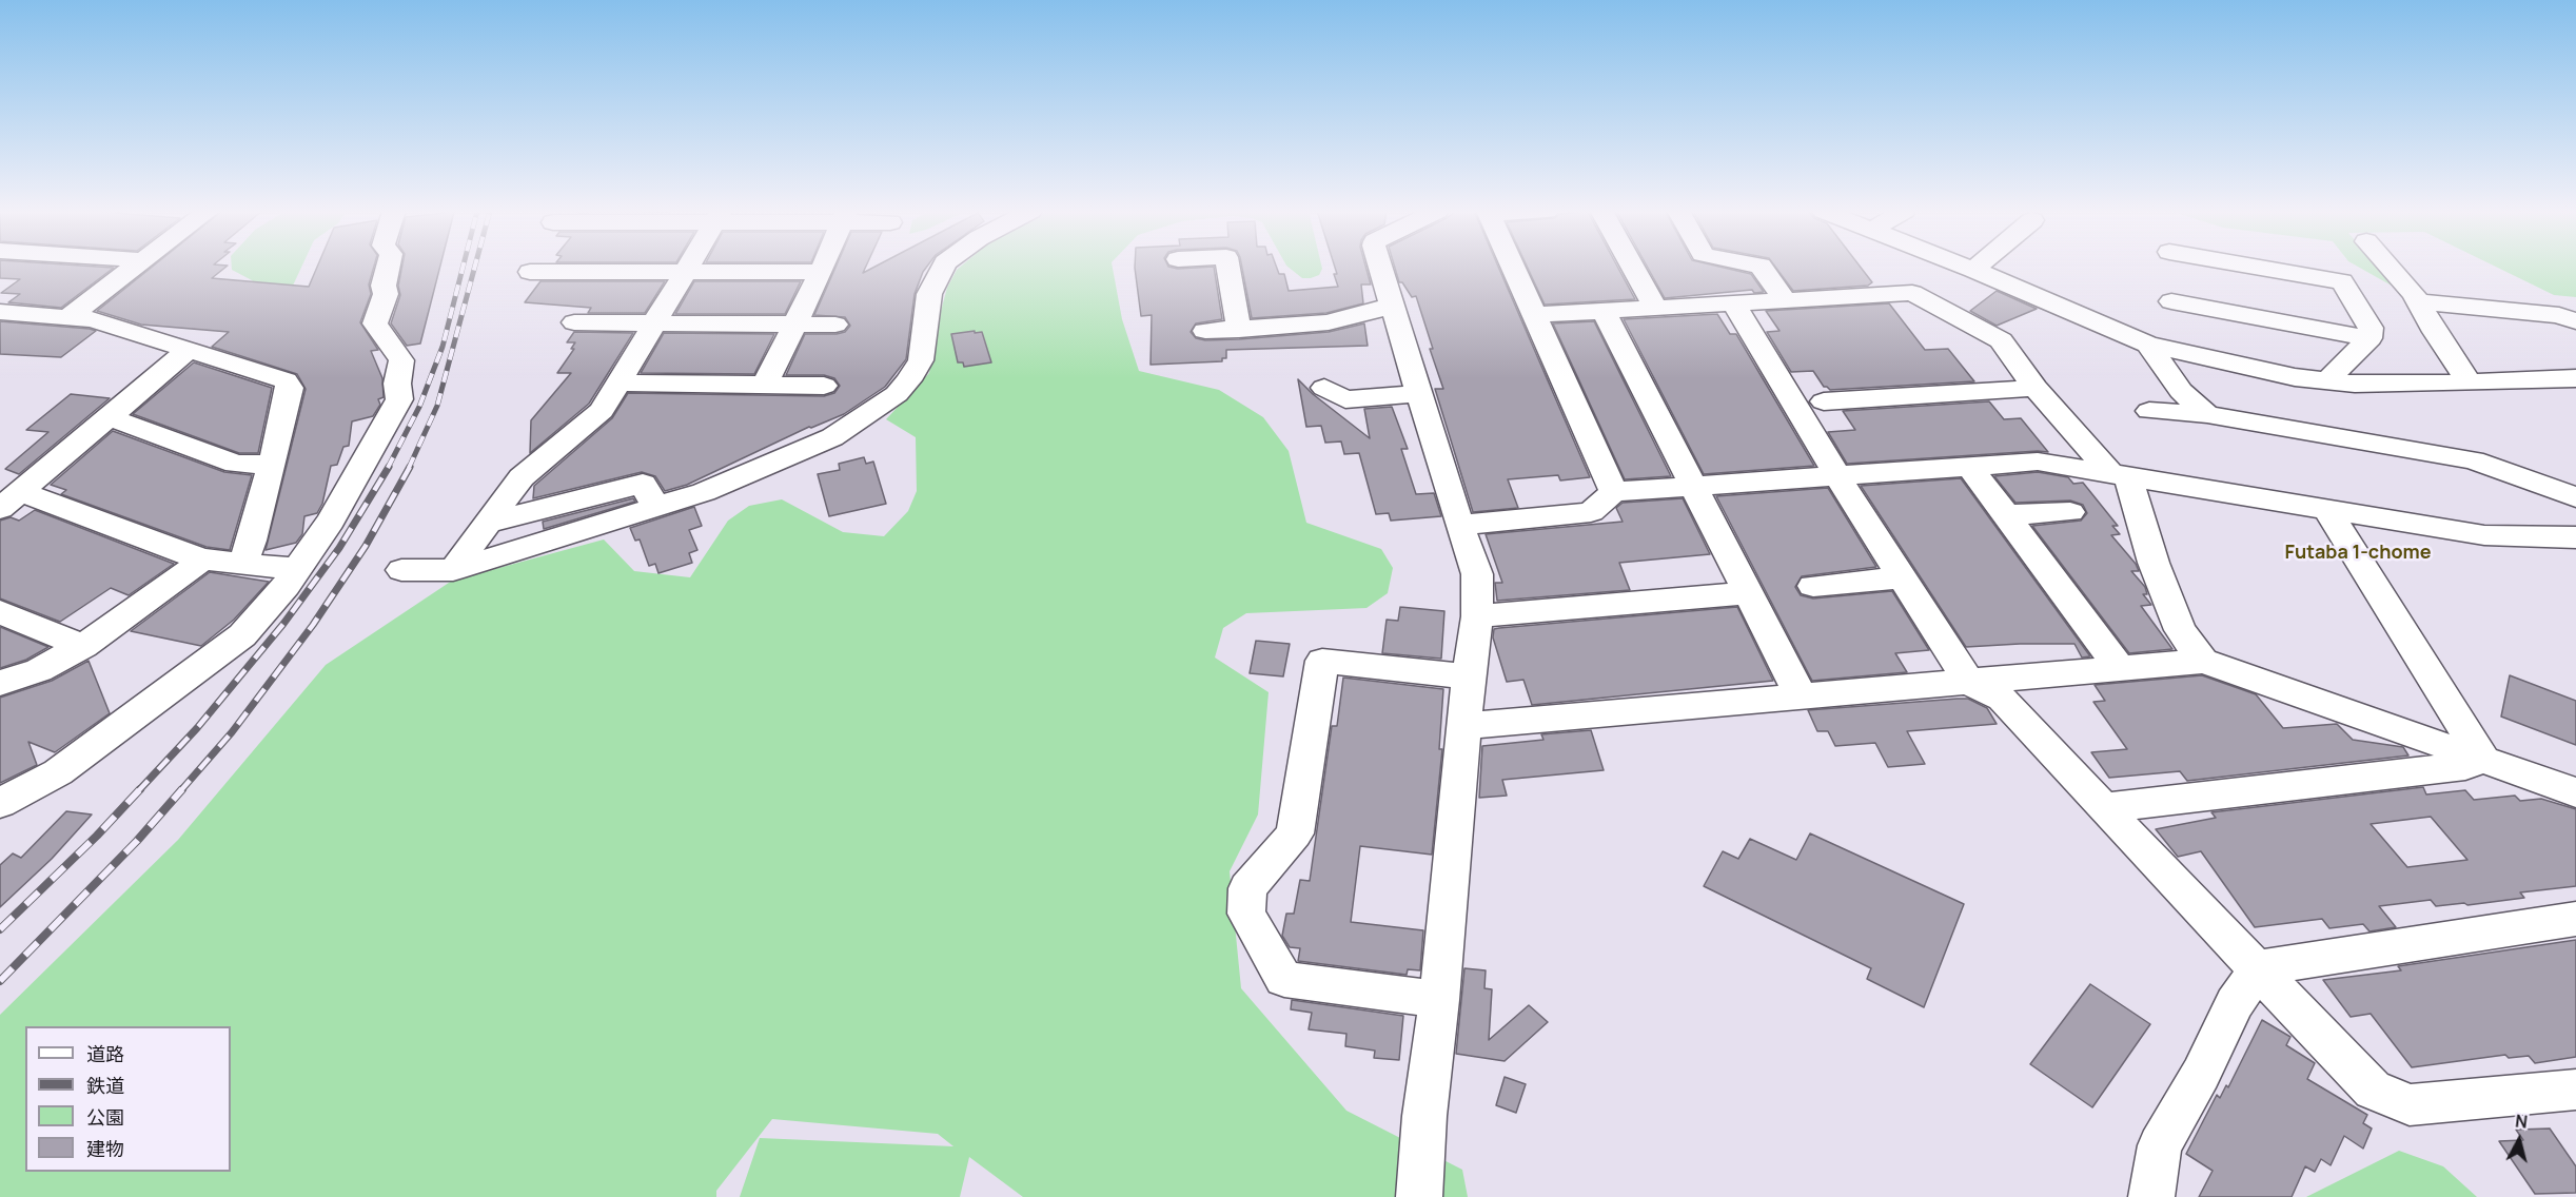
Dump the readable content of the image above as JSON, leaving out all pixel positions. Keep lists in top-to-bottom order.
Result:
{
  "districts": ["Futaba 1-chome"],
  "legend": [
    "道路",
    "鉄道",
    "公園",
    "建物"
  ],
  "north": "top"
}
